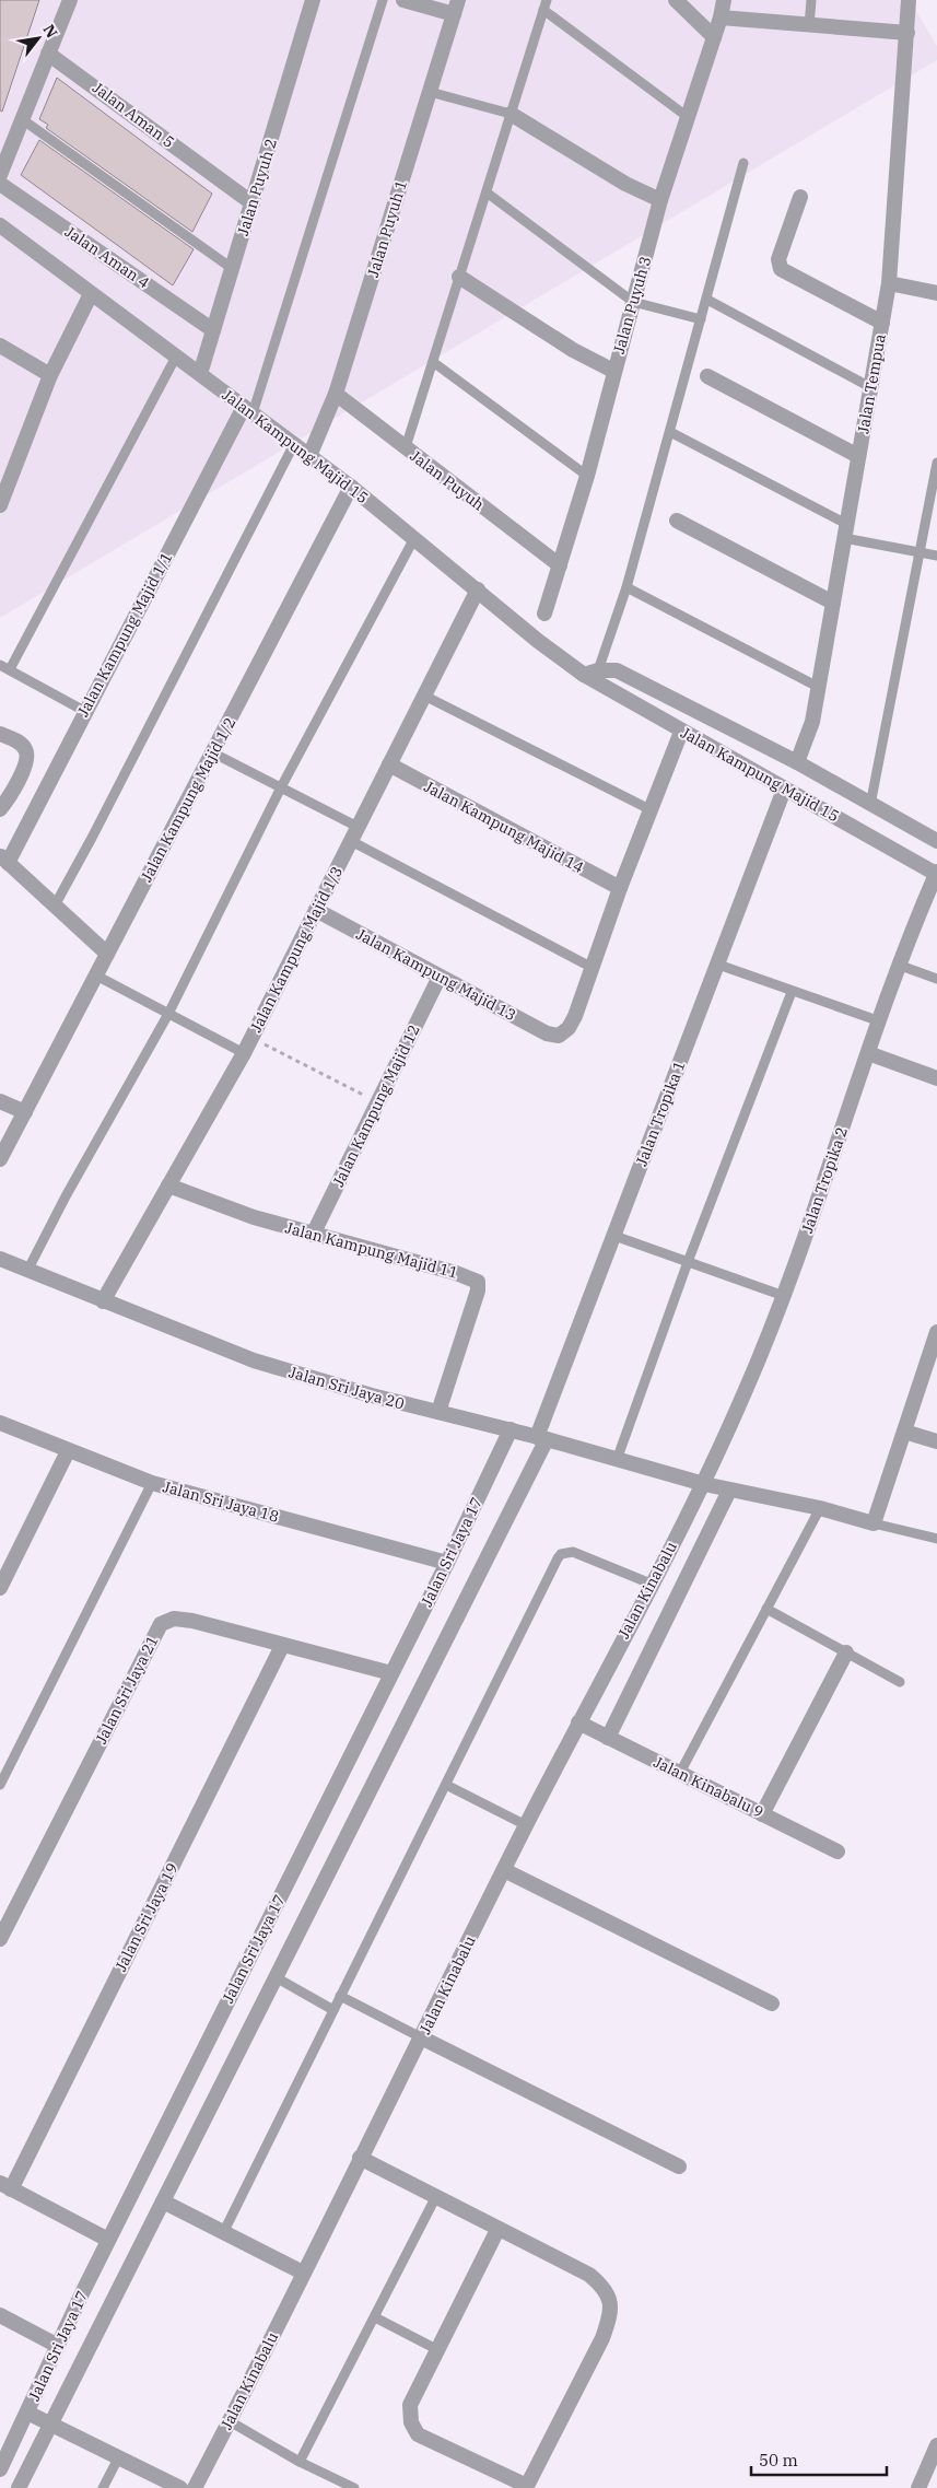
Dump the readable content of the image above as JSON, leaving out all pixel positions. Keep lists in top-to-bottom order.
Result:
{
  "streets": {
    "street": [
      "Jalan Aman 5",
      "Jalan Puyuh 2",
      "Jalan Puyuh 1",
      "Jalan Aman 4",
      "Jalan Puyuh 3",
      "Jalan Tempua",
      "Jalan Kampung Majid 15",
      "Jalan Puyuh",
      "Jalan Kampung Majid 1/1",
      "Jalan Kampung Majid 1/2",
      "Jalan Kampung Majid 14",
      "Jalan Kampung Majid 1/3",
      "Jalan Kampung Majid 13",
      "Jalan Kampung Majid 12",
      "Jalan Tropika 1",
      "Jalan Tropika 2",
      "Jalan Kampung Majid 11",
      "Jalan Sri Jaya 20",
      "Jalan Sri Jaya 18",
      "Jalan Sri Jaya 17",
      "Jalan Kinabalu",
      "Jalan Sri Jaya 21",
      "Jalan Kinabalu 9",
      "Jalan Sri Jaya 19"
    ]
  },
  "crossings": [
    ["Jalan Aman 5", "Jalan Puyuh 2"],
    ["Jalan Puyuh 2", "Jalan Aman 4"],
    ["Jalan Puyuh 2", "Jalan Kampung Majid 15"],
    ["Jalan Puyuh 1", "Jalan Kampung Majid 15"],
    ["Jalan Puyuh 1", "Jalan Puyuh"],
    ["Jalan Puyuh 3", "Jalan Puyuh"],
    ["Jalan Tempua", "Jalan Kampung Majid 15"],
    ["Jalan Kampung Majid 15", "Jalan Kampung Majid 1/1"],
    ["Jalan Kampung Majid 15", "Jalan Kampung Majid 1/2"],
    ["Jalan Kampung Majid 15", "Jalan Kampung Majid 1/3"],
    ["Jalan Kampung Majid 15", "Jalan Tropika 1"],
    ["Jalan Kampung Majid 15", "Jalan Tropika 2"],
    ["Jalan Kampung Majid 14", "Jalan Kampung Majid 1/3"],
    ["Jalan Kampung Majid 1/3", "Jalan Kampung Majid 13"],
    ["Jalan Kampung Majid 1/3", "Jalan Kampung Majid 11"],
    ["Jalan Kampung Majid 1/3", "Jalan Sri Jaya 20"],
    ["Jalan Kampung Majid 13", "Jalan Kampung Majid 12"],
    ["Jalan Kampung Majid 12", "Jalan Kampung Majid 11"],
    ["Jalan Tropika 1", "Jalan Sri Jaya 20"],
    ["Jalan Tropika 1", "Jalan Sri Jaya 17"],
    ["Jalan Tropika 2", "Jalan Sri Jaya 20"],
    ["Jalan Tropika 2", "Jalan Kinabalu"],
    ["Jalan Kampung Majid 11", "Jalan Sri Jaya 20"],
    ["Jalan Sri Jaya 20", "Jalan Sri Jaya 17"],
    ["Jalan Sri Jaya 20", "Jalan Kinabalu"],
    ["Jalan Sri Jaya 18", "Jalan Sri Jaya 17"],
    ["Jalan Sri Jaya 17", "Jalan Sri Jaya 21"],
    ["Jalan Kinabalu", "Jalan Kinabalu 9"],
    ["Jalan Sri Jaya 21", "Jalan Sri Jaya 19"]
  ],
  "scale_bar": "50 m",
  "north": "top right"
}
